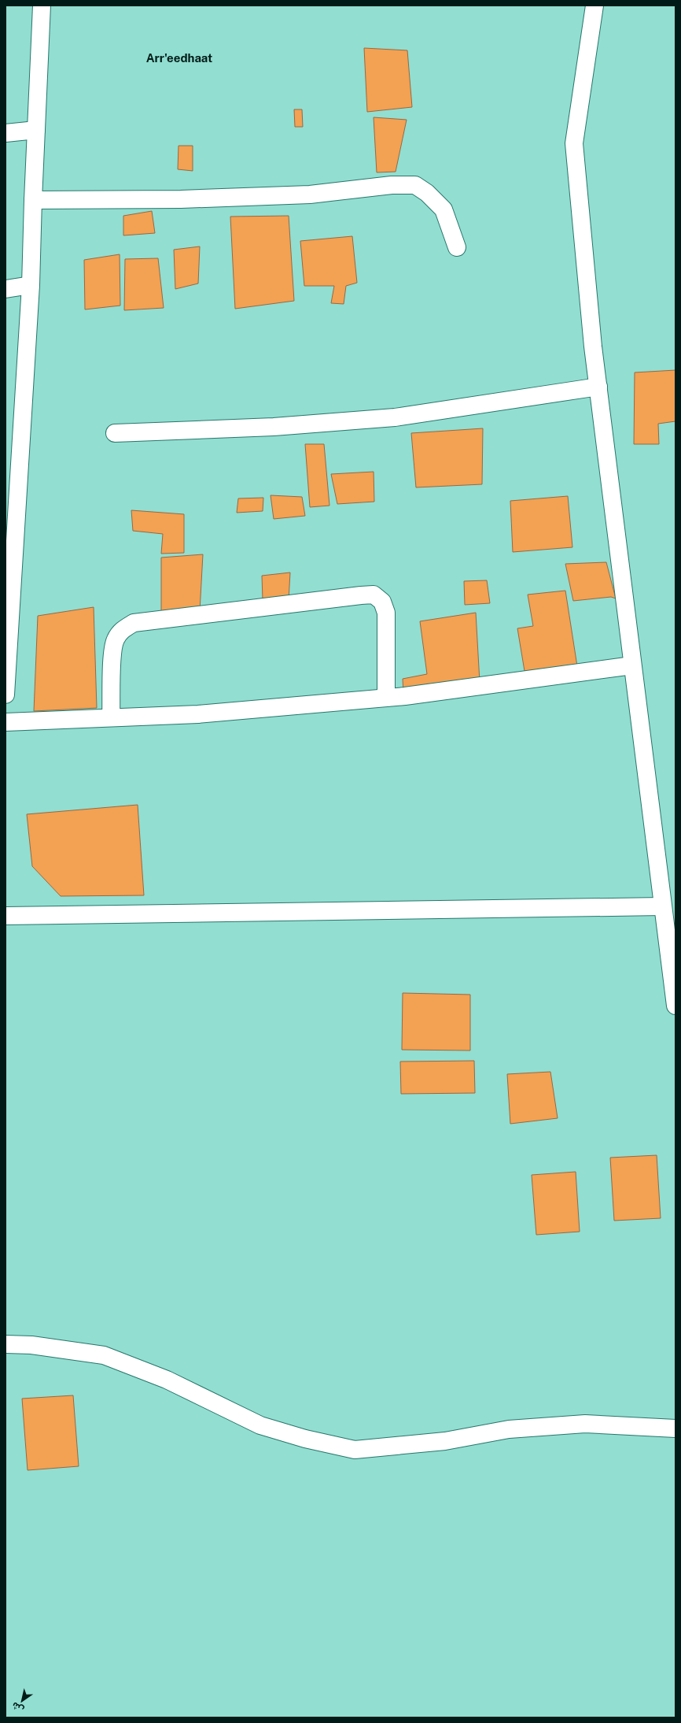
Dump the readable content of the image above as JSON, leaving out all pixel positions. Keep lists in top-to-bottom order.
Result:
{
  "districts": ["Arr'eedhaat"],
  "north": "bottom left"
}
